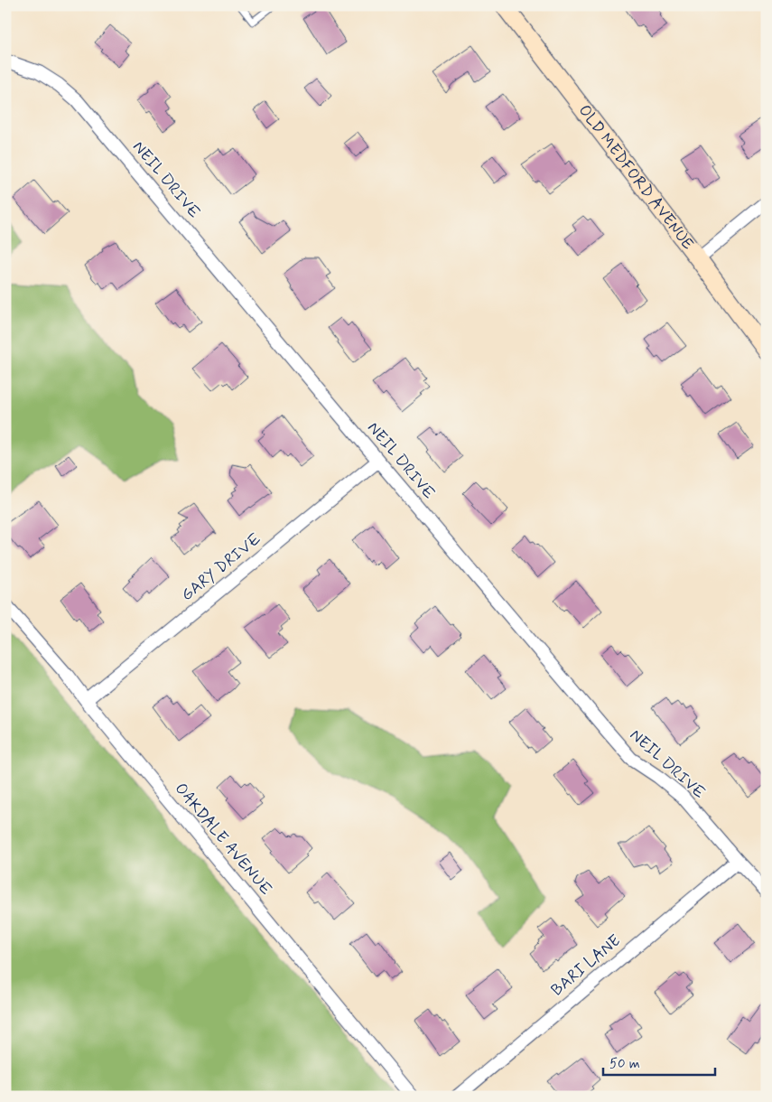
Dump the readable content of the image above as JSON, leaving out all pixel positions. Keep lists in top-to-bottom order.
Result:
{
  "streets": {
    "street": [
      "OLD MEDFORD AVENUE",
      "NEIL DRIVE",
      "GARY DRIVE",
      "OAKDALE AVENUE",
      "BARI LANE"
    ]
  },
  "crossings": [
    ["NEIL DRIVE", "GARY DRIVE"],
    ["NEIL DRIVE", "BARI LANE"],
    ["GARY DRIVE", "OAKDALE AVENUE"]
  ],
  "scale_bar": "50 m"
}
